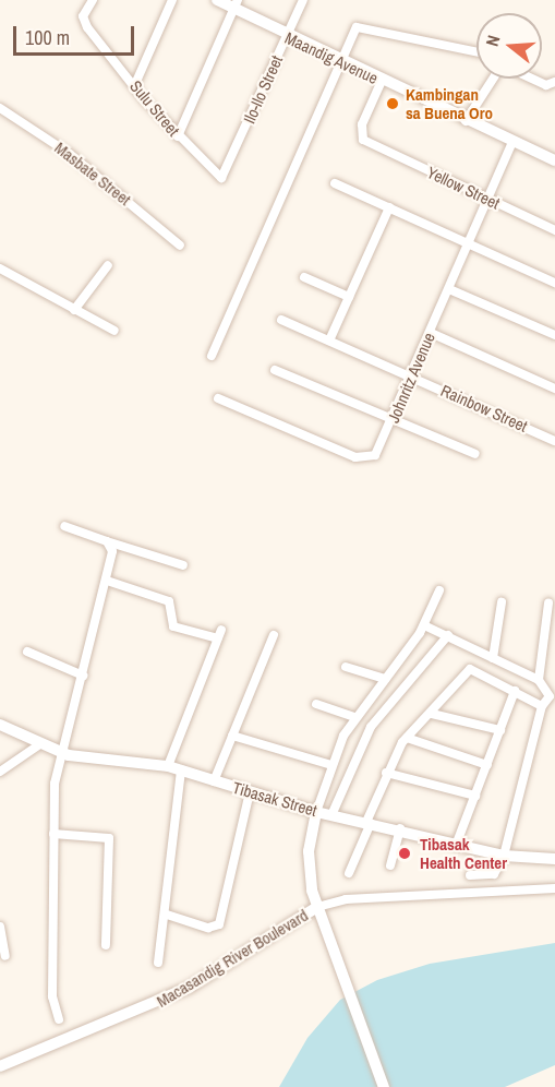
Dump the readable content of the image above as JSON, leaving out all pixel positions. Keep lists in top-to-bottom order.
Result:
{
  "streets": {
    "street": [
      "Maandig Avenue",
      "Ilo-Ilo Street",
      "Sulu Street",
      "Masbate Street",
      "Yellow Street",
      "Johnritz Avenue",
      "Rainbow Street",
      "Tibasak Street",
      "Macasandig River Boulevard"
    ]
  },
  "crossings": [
    ["Maandig Avenue", "Ilo-Ilo Street"],
    ["Maandig Avenue", "Yellow Street"],
    ["Maandig Avenue", "Johnritz Avenue"],
    ["Ilo-Ilo Street", "Sulu Street"],
    ["Yellow Street", "Johnritz Avenue"],
    ["Johnritz Avenue", "Rainbow Street"]
  ],
  "places": ["Kambingan sa Buena Oro", "Tibasak Health Center"],
  "scale_bar": "100 m",
  "north": "left"
}
